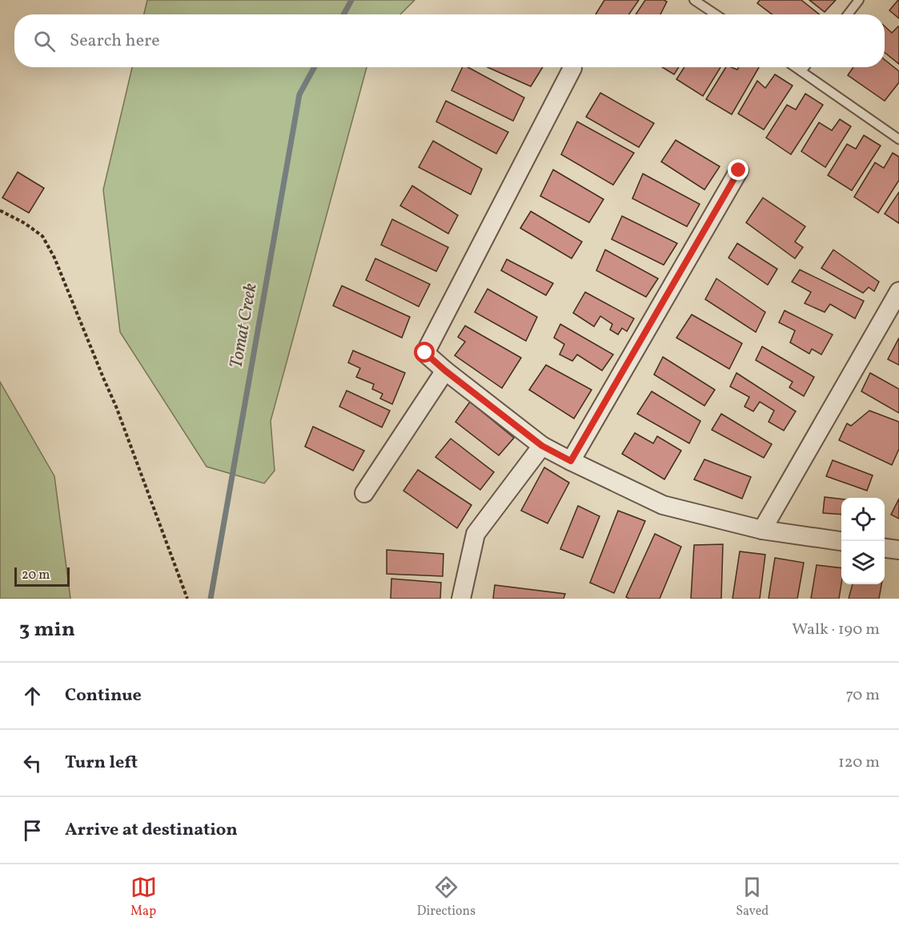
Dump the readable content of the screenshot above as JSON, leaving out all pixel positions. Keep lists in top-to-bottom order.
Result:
{
  "water": ["Tomat Creek"],
  "scale_bar": "20 m",
  "page": {
    "search": "Search here",
    "scale": "20 m",
    "heading": ["3 min", "Walk · 190 m"],
    "list": [
      ["Continue", "70 m"],
      ["Turn left", "120 m"],
      "Arrive at destination"
    ],
    "nav": ["Map", "Directions", "Saved"]
  }
}
